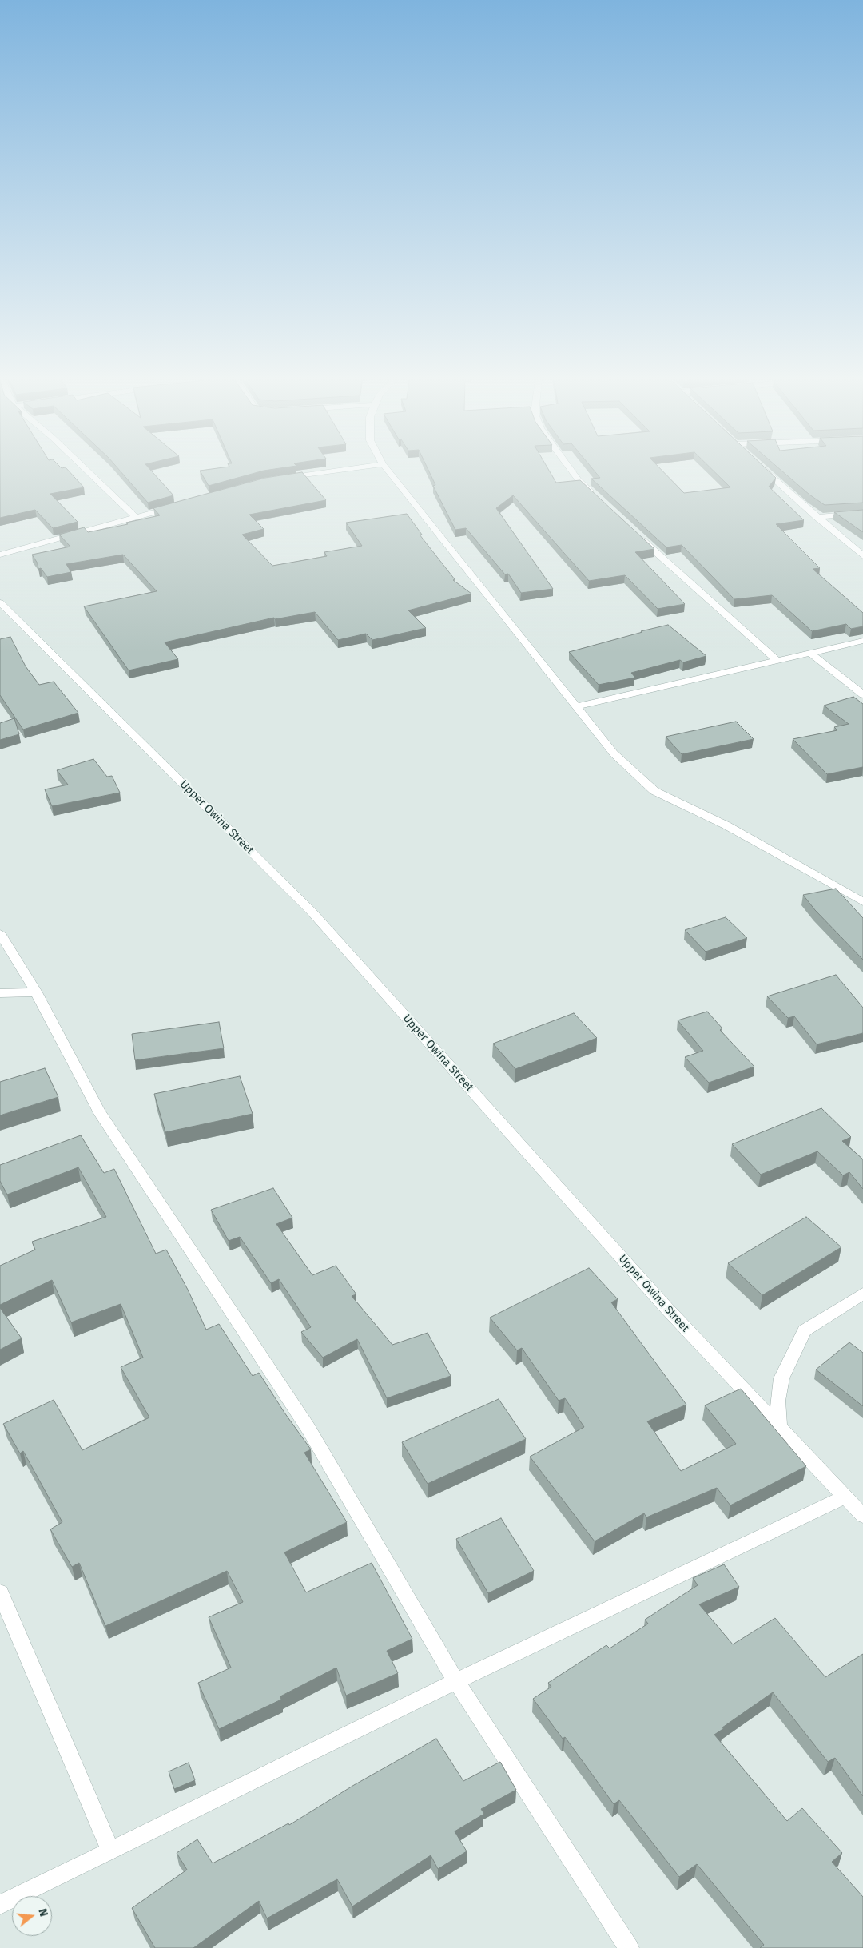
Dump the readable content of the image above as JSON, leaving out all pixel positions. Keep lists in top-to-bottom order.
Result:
{
  "streets": {
    "street": ["Upper Owina Street"]
  },
  "north": "right"
}
